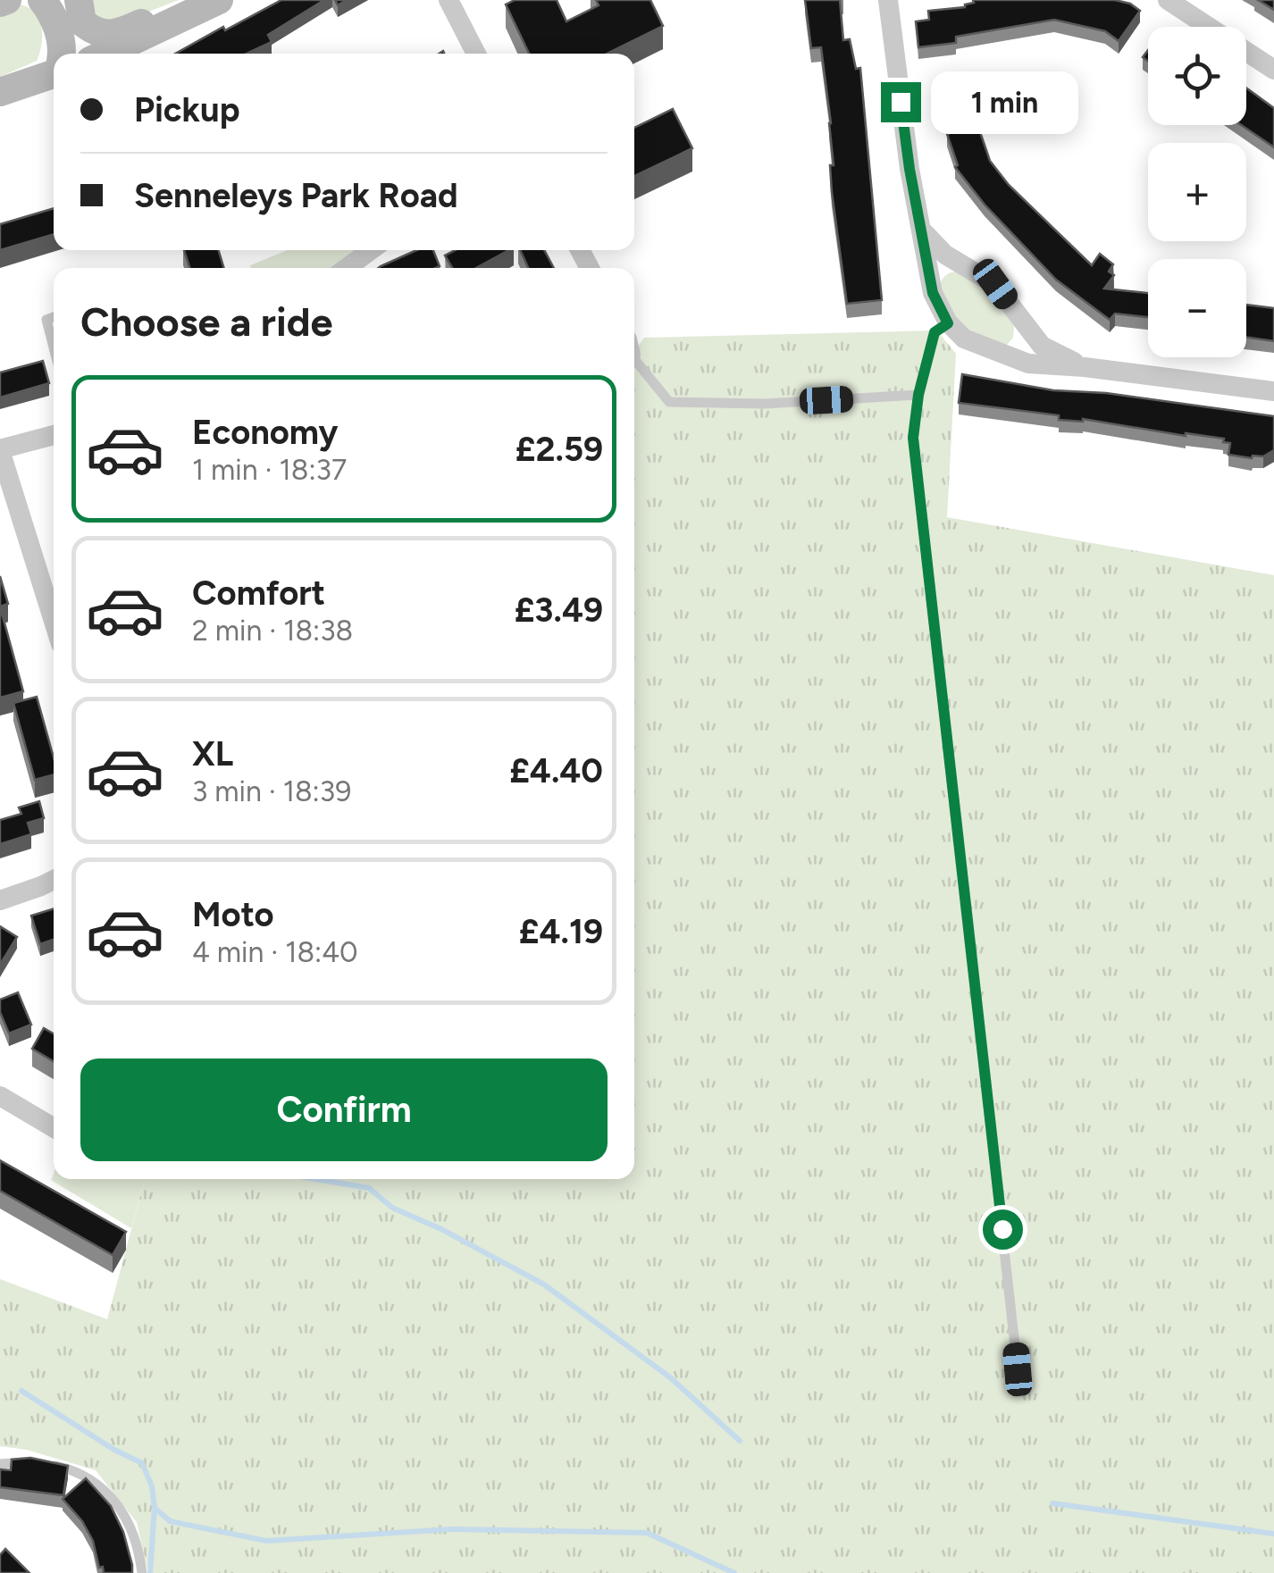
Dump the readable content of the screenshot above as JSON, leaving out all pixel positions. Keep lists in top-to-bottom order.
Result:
{
  "page": {
    "map_buttons": ["+", "−"],
    "banner": ["Pickup", "Senneleys Park Road"],
    "bubble": "1 min",
    "heading": "Choose a ride",
    "list": [
      {
        "name": "Economy",
        "note": "1 min · 18:37",
        "value": "£2.59"
      },
      {
        "name": "Comfort",
        "note": "2 min · 18:38",
        "value": "£3.49"
      },
      {
        "name": "XL",
        "note": "3 min · 18:39",
        "value": "£4.40"
      },
      {
        "name": "Moto",
        "note": "4 min · 18:40",
        "value": "£4.19"
      }
    ],
    "buttons": "Confirm"
  }
}
